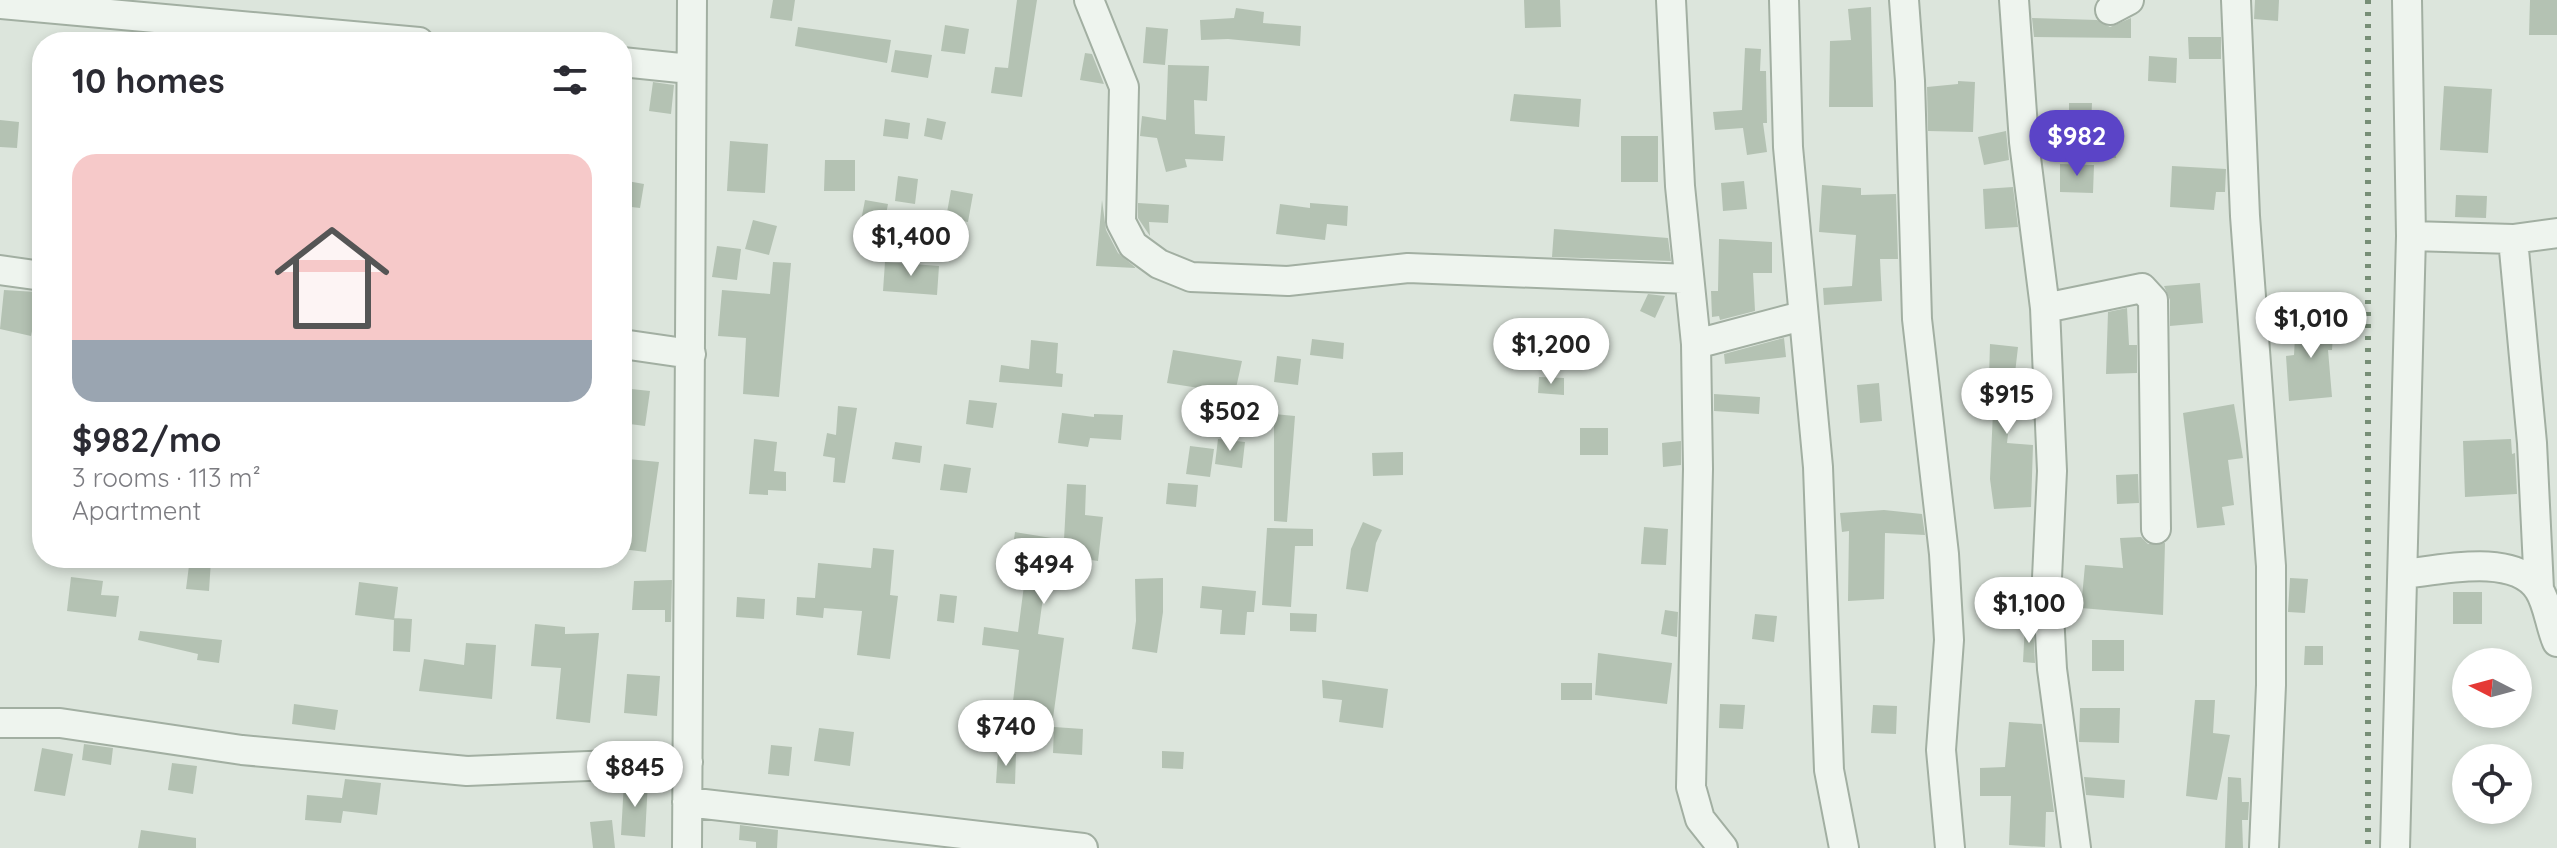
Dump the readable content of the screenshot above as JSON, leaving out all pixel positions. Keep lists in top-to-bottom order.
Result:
{
  "north": "left",
  "page": {
    "heading": "10 homes",
    "price": [
      "$982",
      "$1,400",
      "$1,010",
      "$1,200",
      "$915",
      "$502",
      "$494",
      "$1,100",
      "$740",
      "$845"
    ],
    "list": [
      {
        "name": "$982/mo",
        "note": "3 rooms · 113 m² · Apartment"
      }
    ]
  }
}
